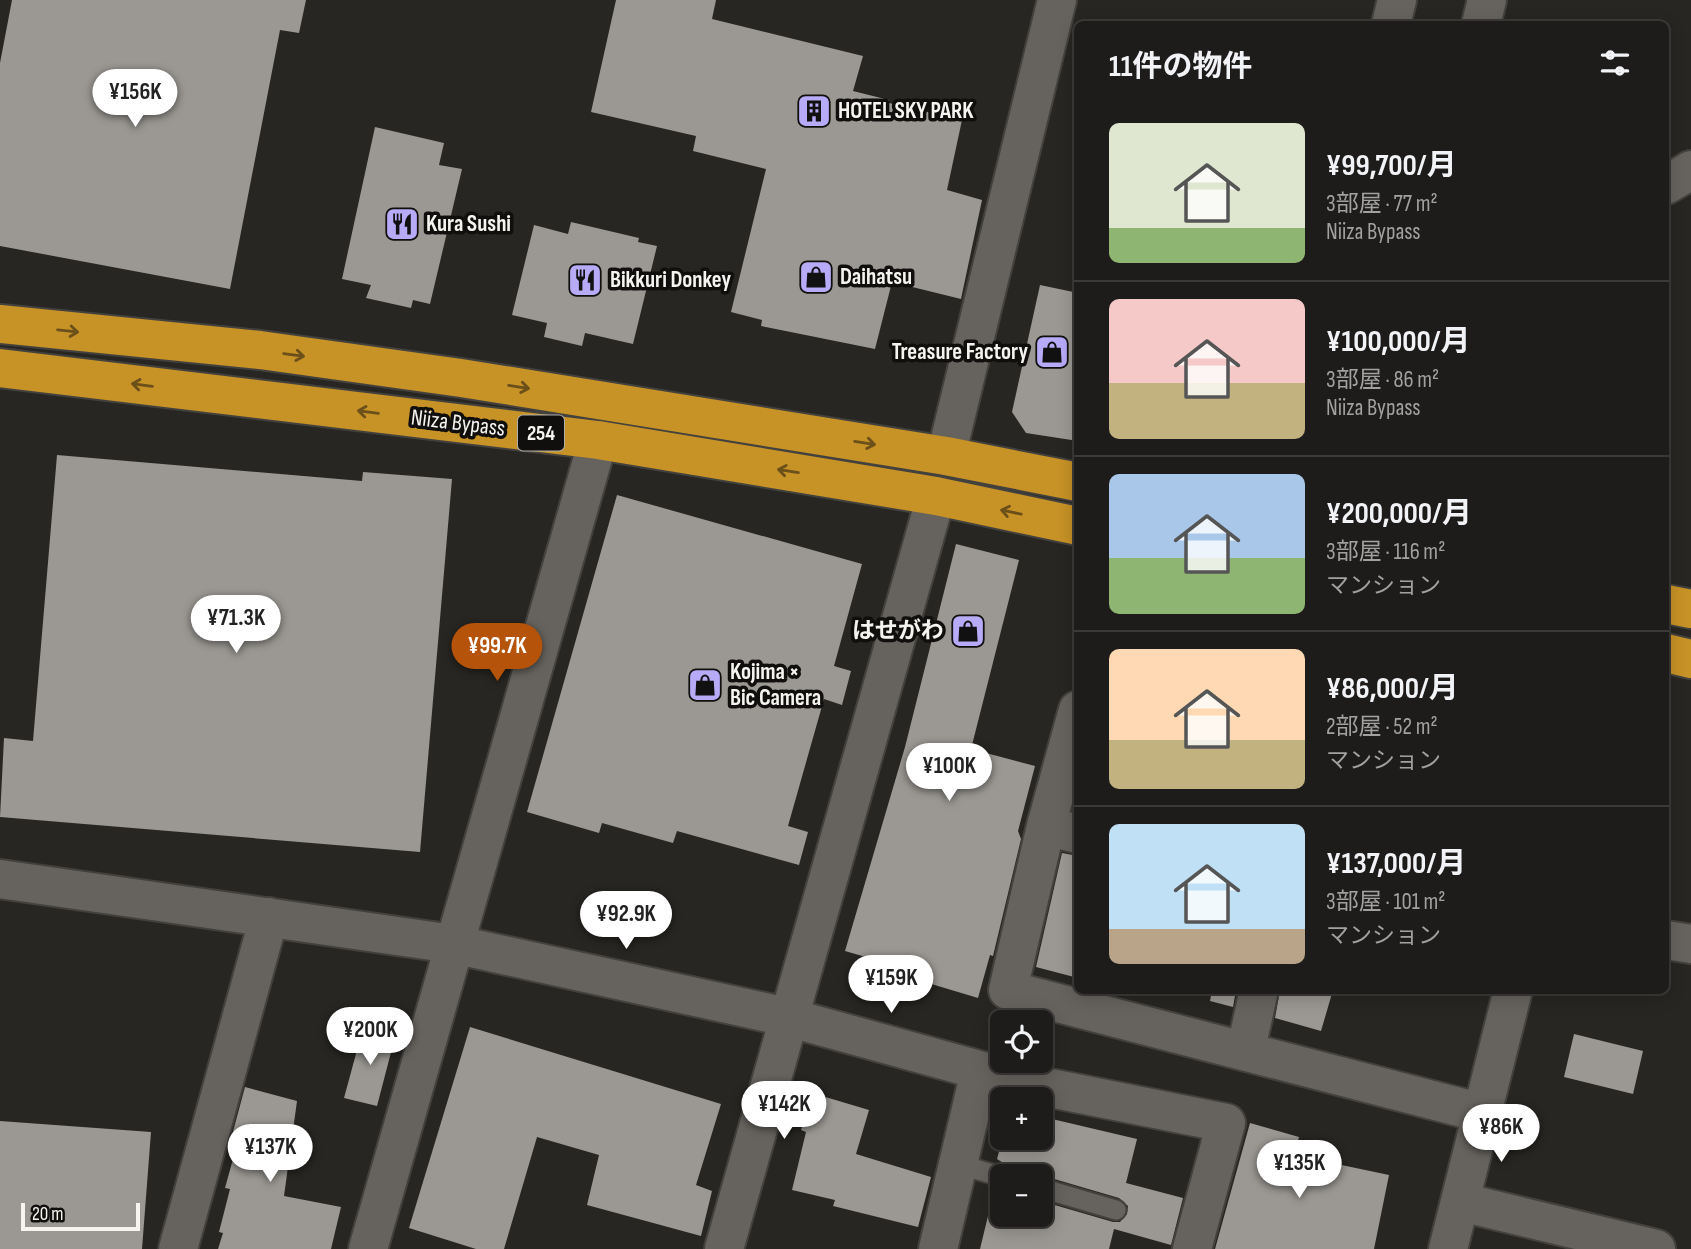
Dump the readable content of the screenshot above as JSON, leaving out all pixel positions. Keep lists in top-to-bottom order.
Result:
{
  "streets": {
    "highway": ["Niiza Bypass", "254"]
  },
  "places": {
    "building": ["HOTEL SKY PARK"],
    "restaurant": ["Kura Sushi", "Bikkuri Donkey"],
    "shop": [
      "Daihatsu",
      "Treasure Factory",
      "はせがわ",
      "Kojima × Bic Camera"
    ]
  },
  "scale_bar": "20 m",
  "page": {
    "heading": "11件の物件",
    "price": [
      "¥156K",
      "¥71.3K",
      "¥99.7K",
      "¥100K",
      "¥92.9K",
      "¥159K",
      "¥200K",
      "¥142K",
      "¥86K",
      "¥137K",
      "¥135K"
    ],
    "list": [
      {
        "name": "¥99,700/月",
        "note": "3部屋 · 77 m² · Niiza Bypass"
      },
      {
        "name": "¥100,000/月",
        "note": "3部屋 · 86 m² · Niiza Bypass"
      },
      {
        "name": "¥200,000/月",
        "note": "3部屋 · 116 m² · マンション"
      },
      {
        "name": "¥86,000/月",
        "note": "2部屋 · 52 m² · マンション"
      },
      {
        "name": "¥137,000/月",
        "note": "3部屋 · 101 m² · マンション"
      }
    ],
    "map_buttons": ["+", "−"],
    "scale": "20 m"
  }
}
